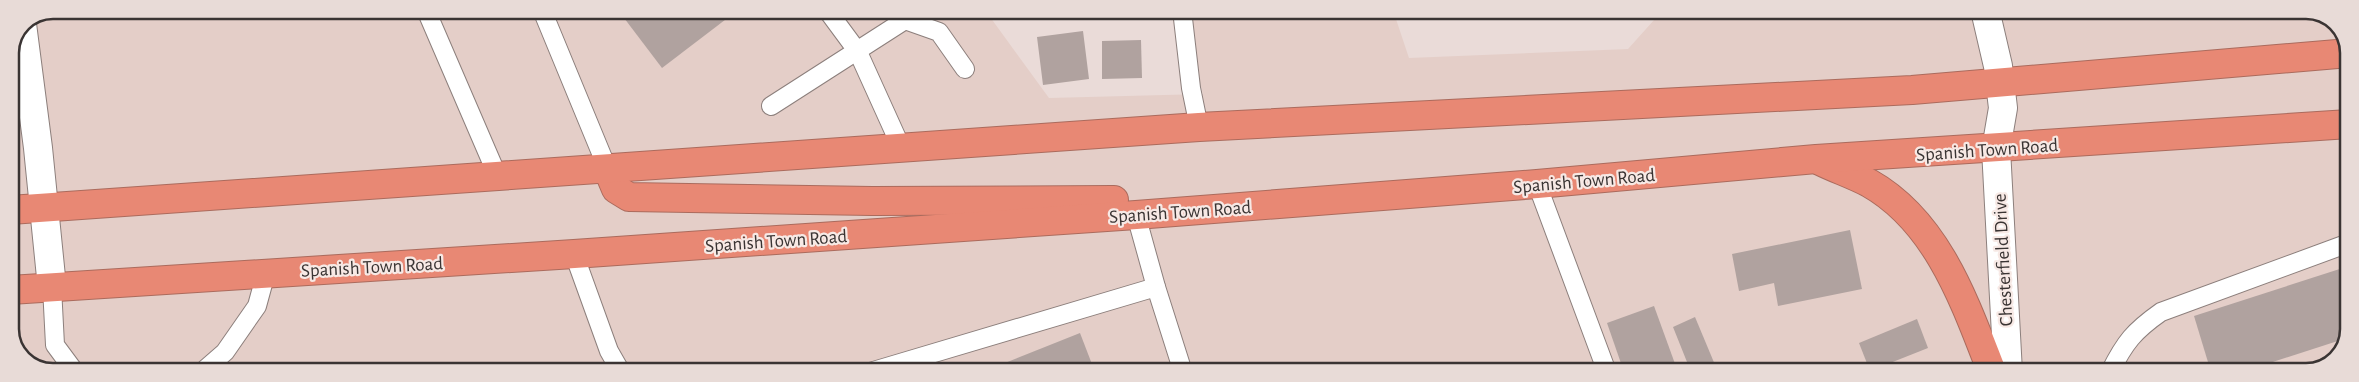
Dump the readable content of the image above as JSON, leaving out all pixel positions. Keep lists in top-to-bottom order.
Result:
{
  "streets": {
    "highway": ["Spanish Town Road"],
    "street": ["Chesterfield Drive"]
  },
  "crossings": [
    ["Spanish Town Road", "Chesterfield Drive"]
  ]
}
